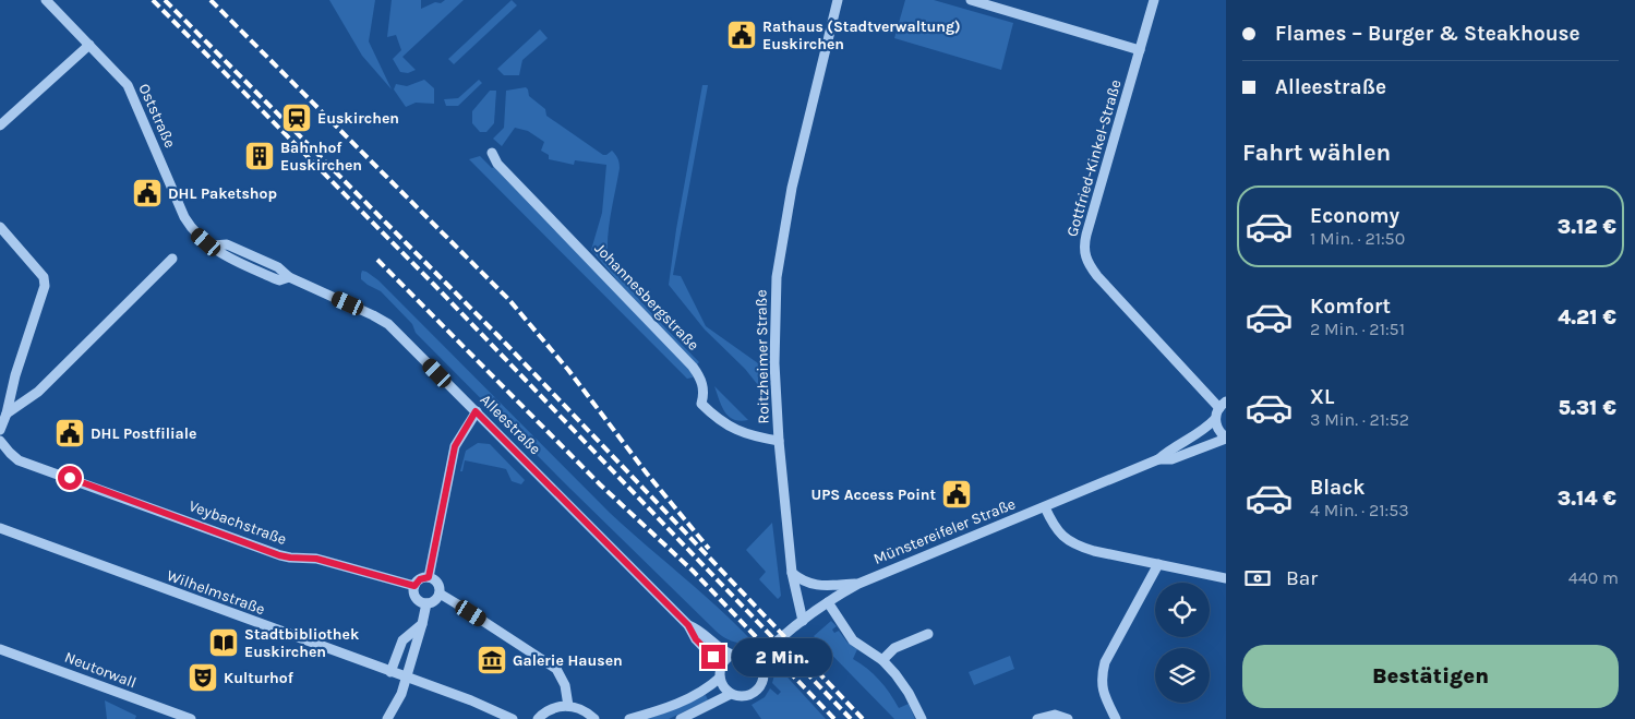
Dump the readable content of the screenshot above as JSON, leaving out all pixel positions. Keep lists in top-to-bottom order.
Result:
{
  "streets": {
    "street": [
      "Oststraße",
      "Gottfried-Kinkel-Straße",
      "Johannesbergstraße",
      "Roitzheimer Straße",
      "Alleestraße",
      "Veybachstraße",
      "Münstereifeler Straße",
      "Wilhelmstraße",
      "Neutorwall"
    ]
  },
  "crossings": [
    ["Oststraße", "Alleestraße"],
    ["Johannesbergstraße", "Roitzheimer Straße"],
    ["Roitzheimer Straße", "Münstereifeler Straße"],
    ["Alleestraße", "Münstereifeler Straße"]
  ],
  "places": {
    "public building": [
      "Rathaus (Stadtverwaltung) Euskirchen",
      "DHL Paketshop",
      "DHL Postfiliale",
      "UPS Access Point"
    ],
    "station": ["Euskirchen"],
    "building": ["Bahnhof Euskirchen"],
    "library": ["Stadtbibliothek Euskirchen"],
    "museum": ["Galerie Hausen"],
    "theatre": ["Kulturhof"]
  },
  "page": {
    "banner": ["Flames – Burger & Steakhouse", "Alleestraße"],
    "heading": "Fahrt wählen",
    "list": [
      {
        "name": "Economy",
        "note": "1 Min. · 21:50",
        "value": "3.12 €"
      },
      {
        "name": "Komfort",
        "note": "2 Min. · 21:51",
        "value": "4.21 €"
      },
      {
        "name": "XL",
        "note": "3 Min. · 21:52",
        "value": "5.31 €"
      },
      {
        "name": "Black",
        "note": "4 Min. · 21:53",
        "value": "3.14 €"
      }
    ],
    "pay": ["Bar", "440 m"],
    "buttons": "Bestätigen",
    "bubble": "2 Min."
  }
}
